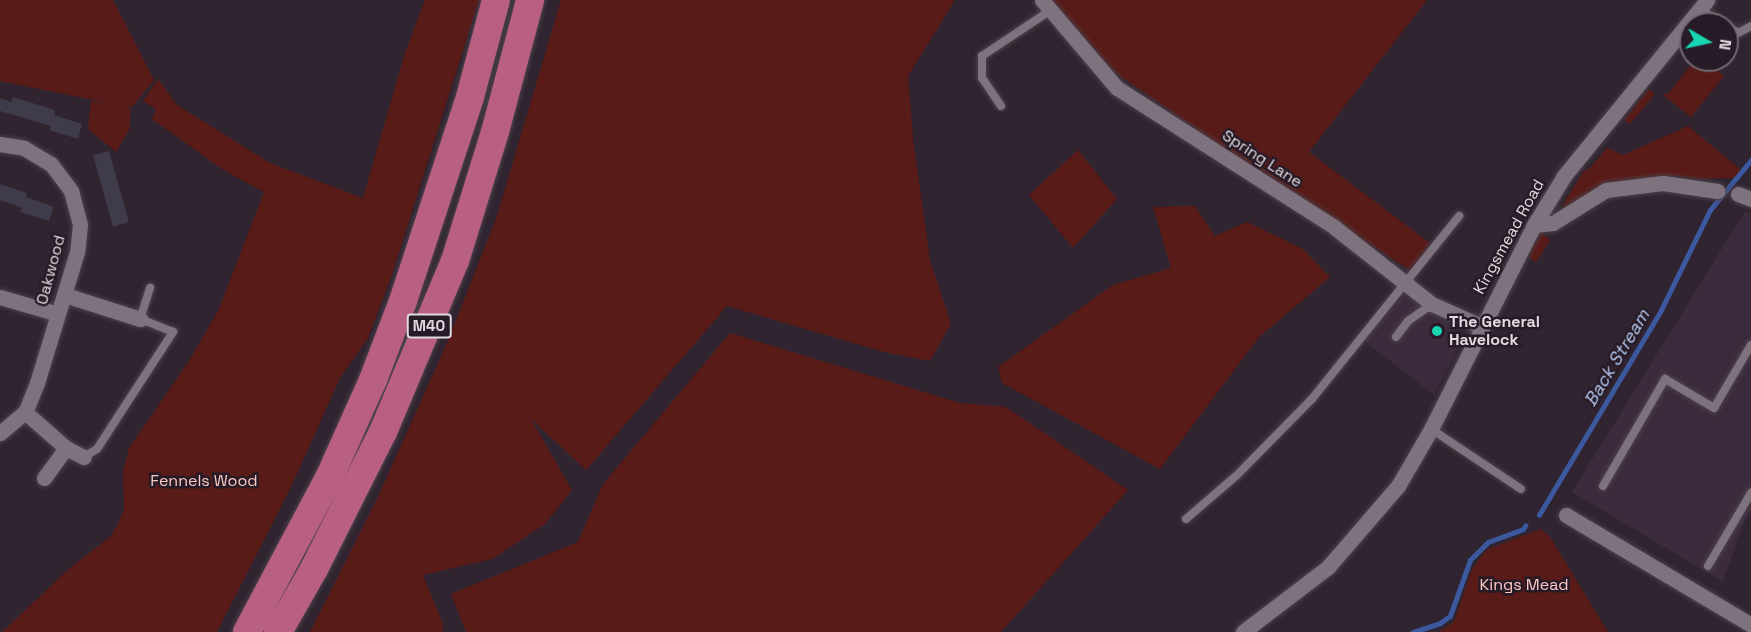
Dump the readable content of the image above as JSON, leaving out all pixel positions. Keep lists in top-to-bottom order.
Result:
{
  "streets": {
    "highway": ["M40"],
    "street": ["Spring Lane", "Kingsmead Road", "Oakwood"]
  },
  "crossings": [
    ["Spring Lane", "Kingsmead Road"]
  ],
  "water": ["Back Stream"],
  "parks": ["Fennels Wood", "Kings Mead"],
  "places": ["The General Havelock"],
  "north": "right"
}
